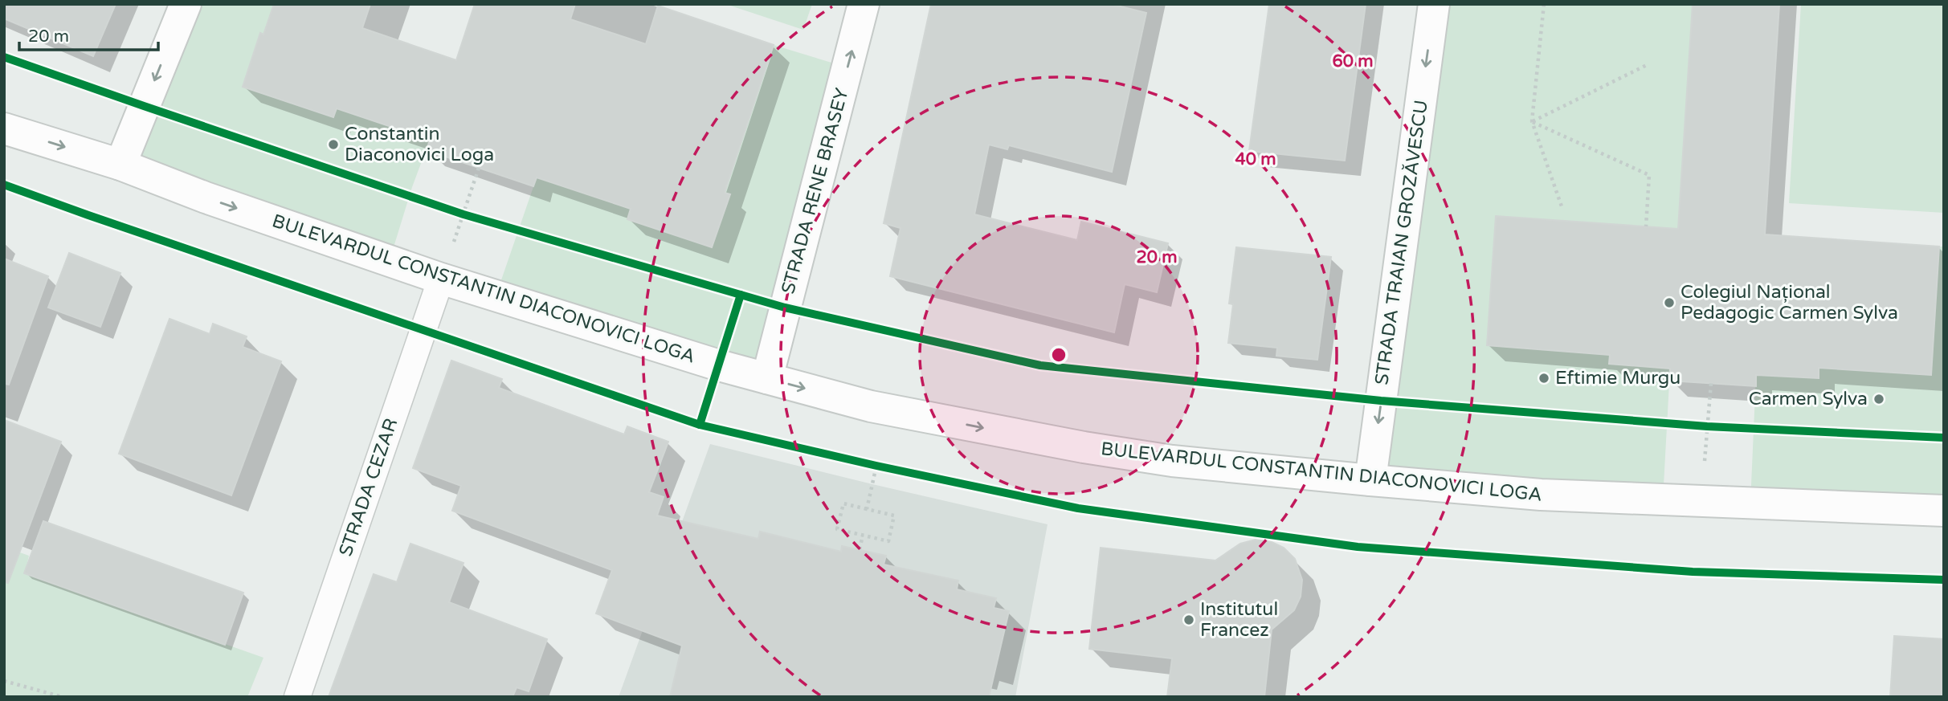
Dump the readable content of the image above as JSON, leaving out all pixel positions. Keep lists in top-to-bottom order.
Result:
{
  "streets": {
    "street": ["STRADA RENE BRASEY", "STRADA TRAIAN GROZĂVESCU", "BULEVARDUL CONSTANTIN DIACONOVICI LOGA"],
    "lane": ["STRADA CEZAR"]
  },
  "crossings": [
    ["STRADA RENE BRASEY", "BULEVARDUL CONSTANTIN DIACONOVICI LOGA"],
    ["STRADA TRAIAN GROZĂVESCU", "BULEVARDUL CONSTANTIN DIACONOVICI LOGA"],
    ["BULEVARDUL CONSTANTIN DIACONOVICI LOGA", "STRADA CEZAR"]
  ],
  "one_way": ["STRADA RENE BRASEY", "STRADA TRAIAN GROZĂVESCU", "BULEVARDUL CONSTANTIN DIACONOVICI LOGA"],
  "places": [
    "Constantin Diaconovici Loga",
    "Colegiul Național Pedagogic Carmen Sylva",
    "Eftimie Murgu",
    "Carmen Sylva",
    "Institutul Francez"
  ],
  "scale_bar": "20 m",
  "rings": ["60 m", "40 m", "20 m"]
}
